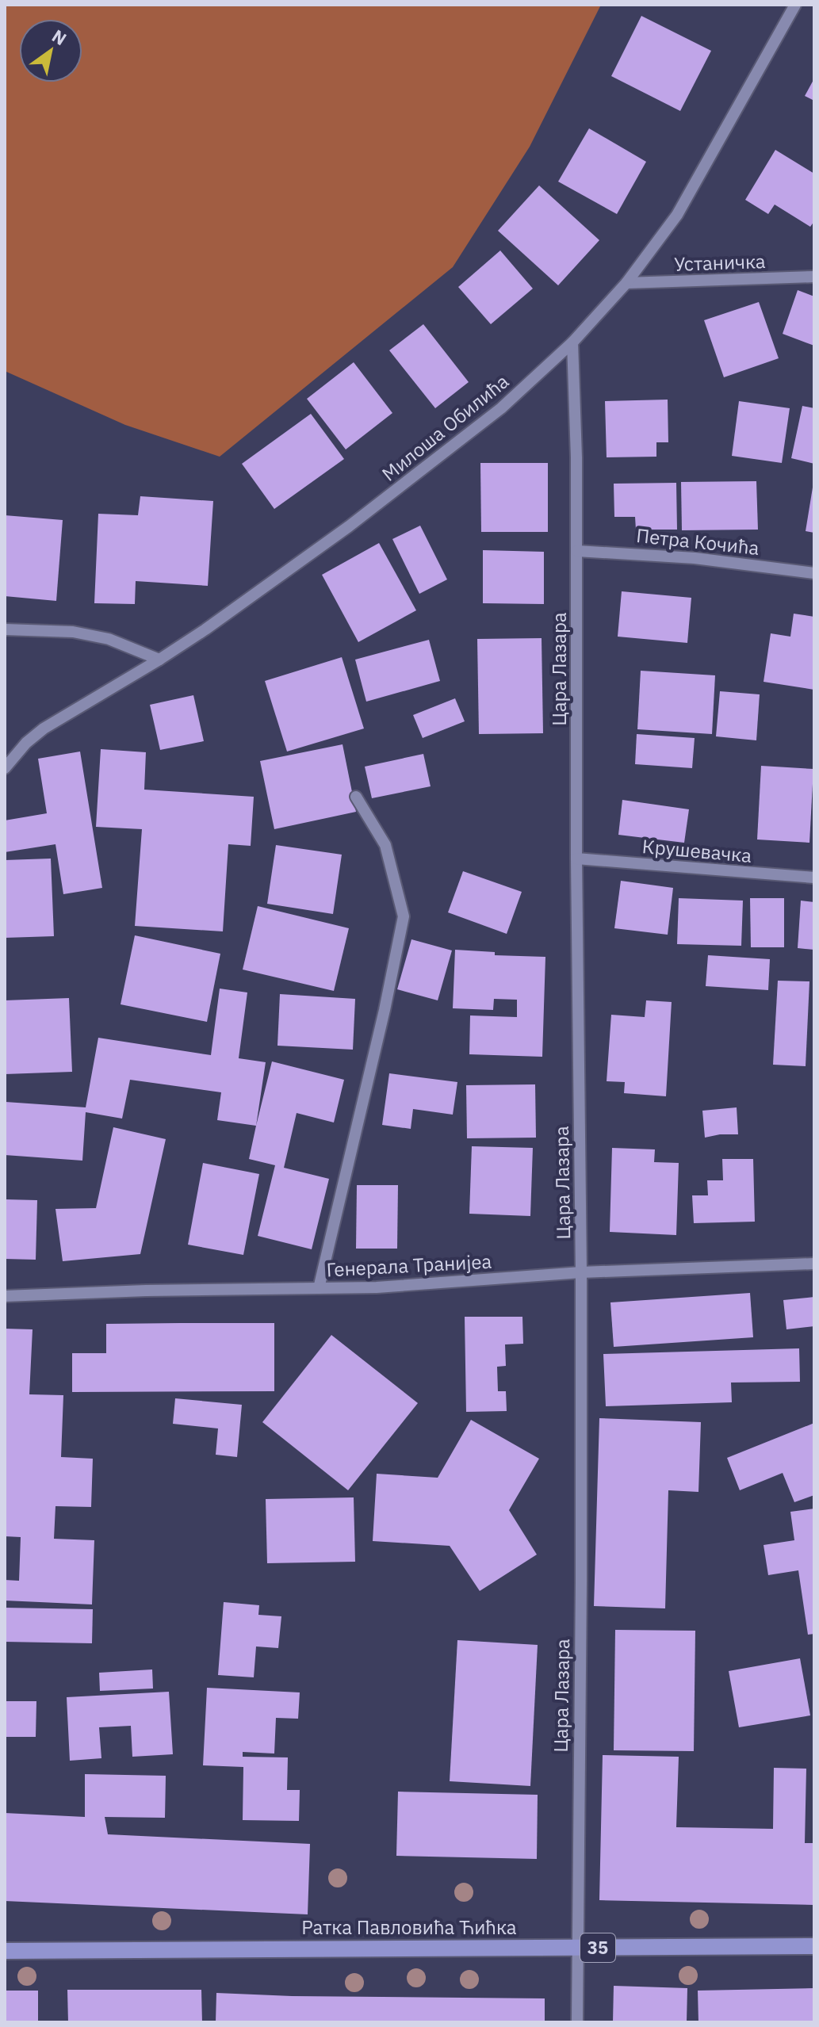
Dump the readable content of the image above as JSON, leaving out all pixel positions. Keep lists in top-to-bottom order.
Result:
{
  "streets": {
    "main road": ["Ратка Павловића Ћићка", "35"],
    "street": [
      "Устаничка",
      "Милоша Обилића",
      "Петра Кочића",
      "Цара Лазара",
      "Крушевачка",
      "Генерала Транијеа"
    ]
  },
  "crossings": [
    ["Устаничка", "Милоша Обилића"],
    ["Милоша Обилића", "Цара Лазара"],
    ["Петра Кочића", "Цара Лазара"],
    ["Цара Лазара", "Крушевачка"],
    ["Цара Лазара", "Генерала Транијеа"],
    ["Цара Лазара", "Ратка Павловића Ћићка"]
  ],
  "north": "top right"
}
